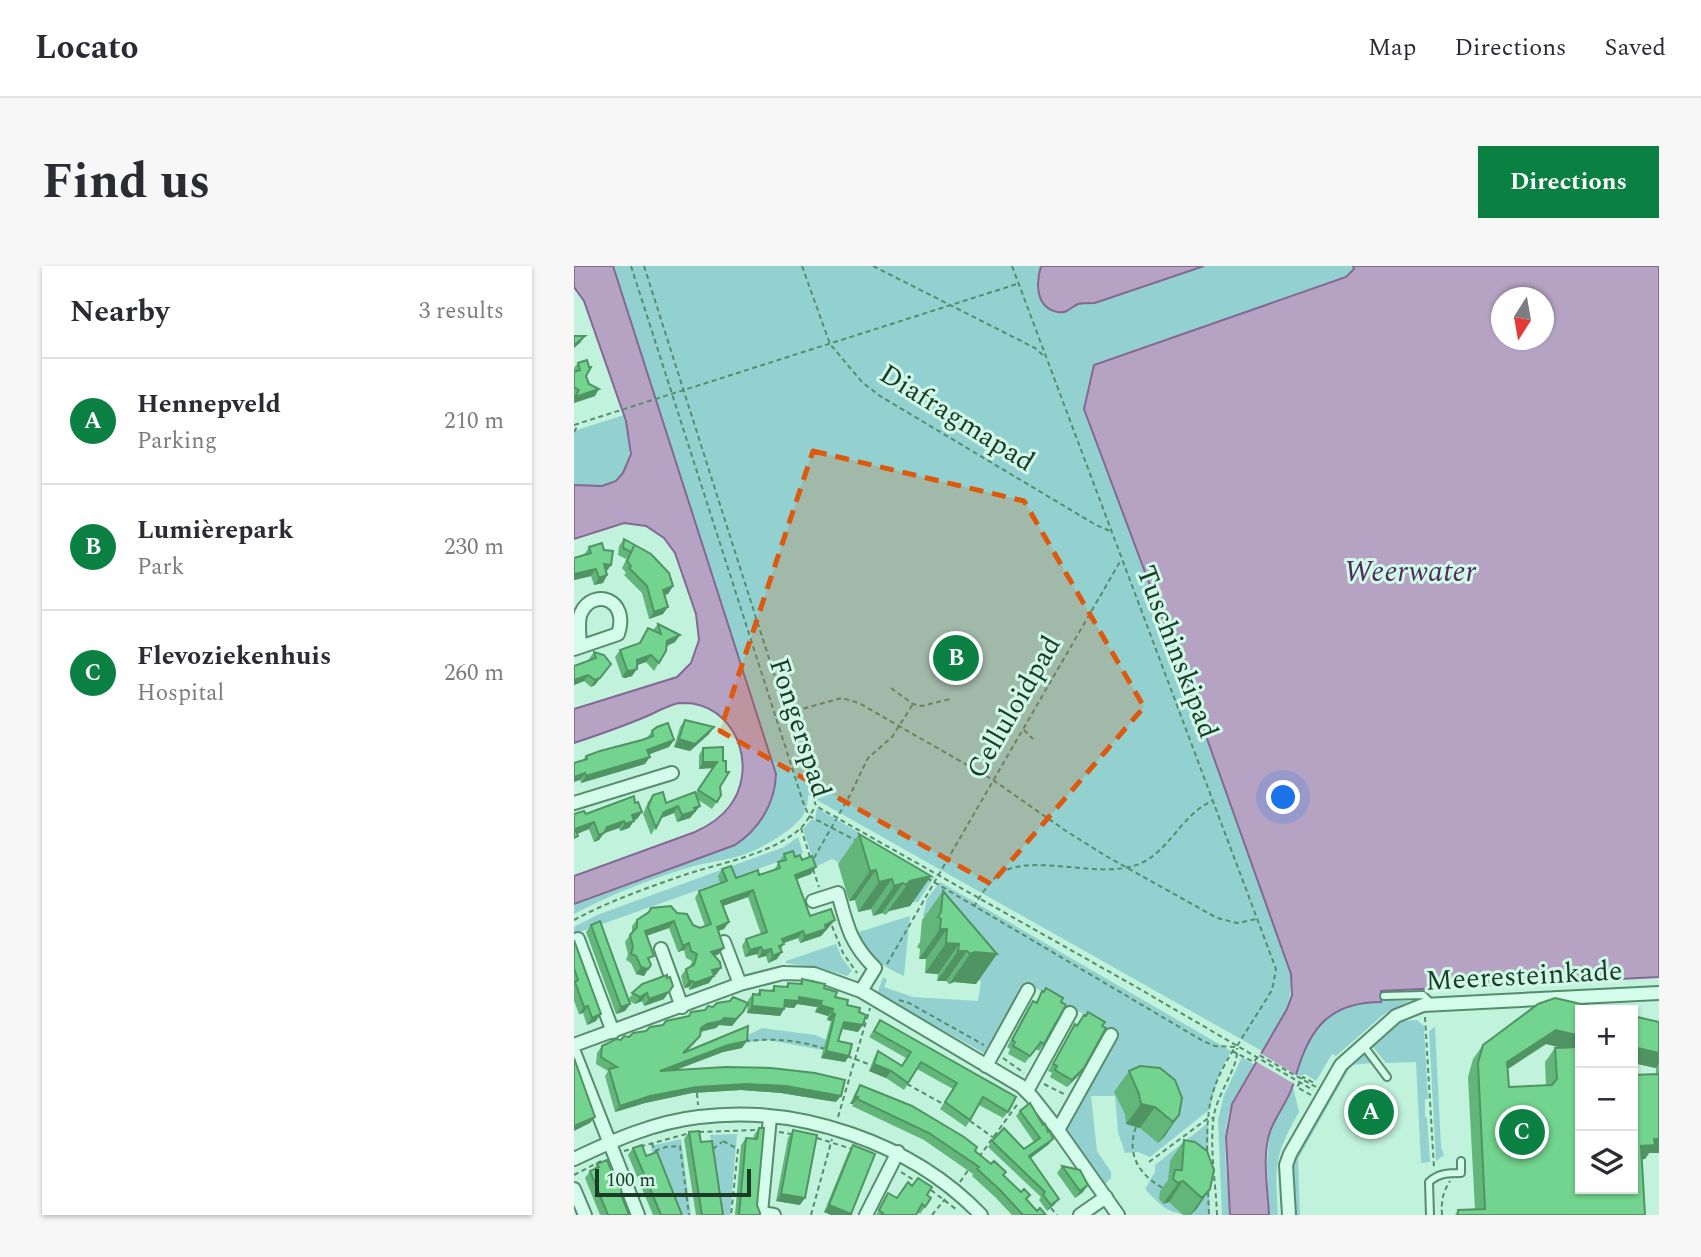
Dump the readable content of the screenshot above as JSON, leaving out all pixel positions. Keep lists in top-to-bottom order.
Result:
{
  "streets": {
    "street": ["Meeresteinkade"],
    "path": [
      "Diafragmapad",
      "Tuschinskipad",
      "Celluloidpad",
      "Fongerspad"
    ]
  },
  "crossings": [
    ["Diafragmapad", "Tuschinskipad"],
    ["Tuschinskipad", "Celluloidpad"],
    ["Tuschinskipad", "Fongerspad"],
    ["Celluloidpad", "Fongerspad"]
  ],
  "water": ["Weerwater"],
  "scale_bar": "100 m",
  "north": "bottom",
  "page": {
    "header": "Locato",
    "nav": ["Map", "Directions", "Saved"],
    "title": "Find us",
    "buttons": "Directions",
    "heading": ["Nearby", "3 results"],
    "list": [
      {
        "mark": "A",
        "name": "Hennepveld",
        "note": "Parking",
        "value": "210 m"
      },
      {
        "mark": "B",
        "name": "Lumièrepark",
        "note": "Park",
        "value": "230 m"
      },
      {
        "mark": "C",
        "name": "Flevoziekenhuis",
        "note": "Hospital",
        "value": "260 m"
      }
    ],
    "pins": ["B", "A", "C"],
    "map_buttons": ["+", "−"],
    "scale": "100 m"
  }
}
